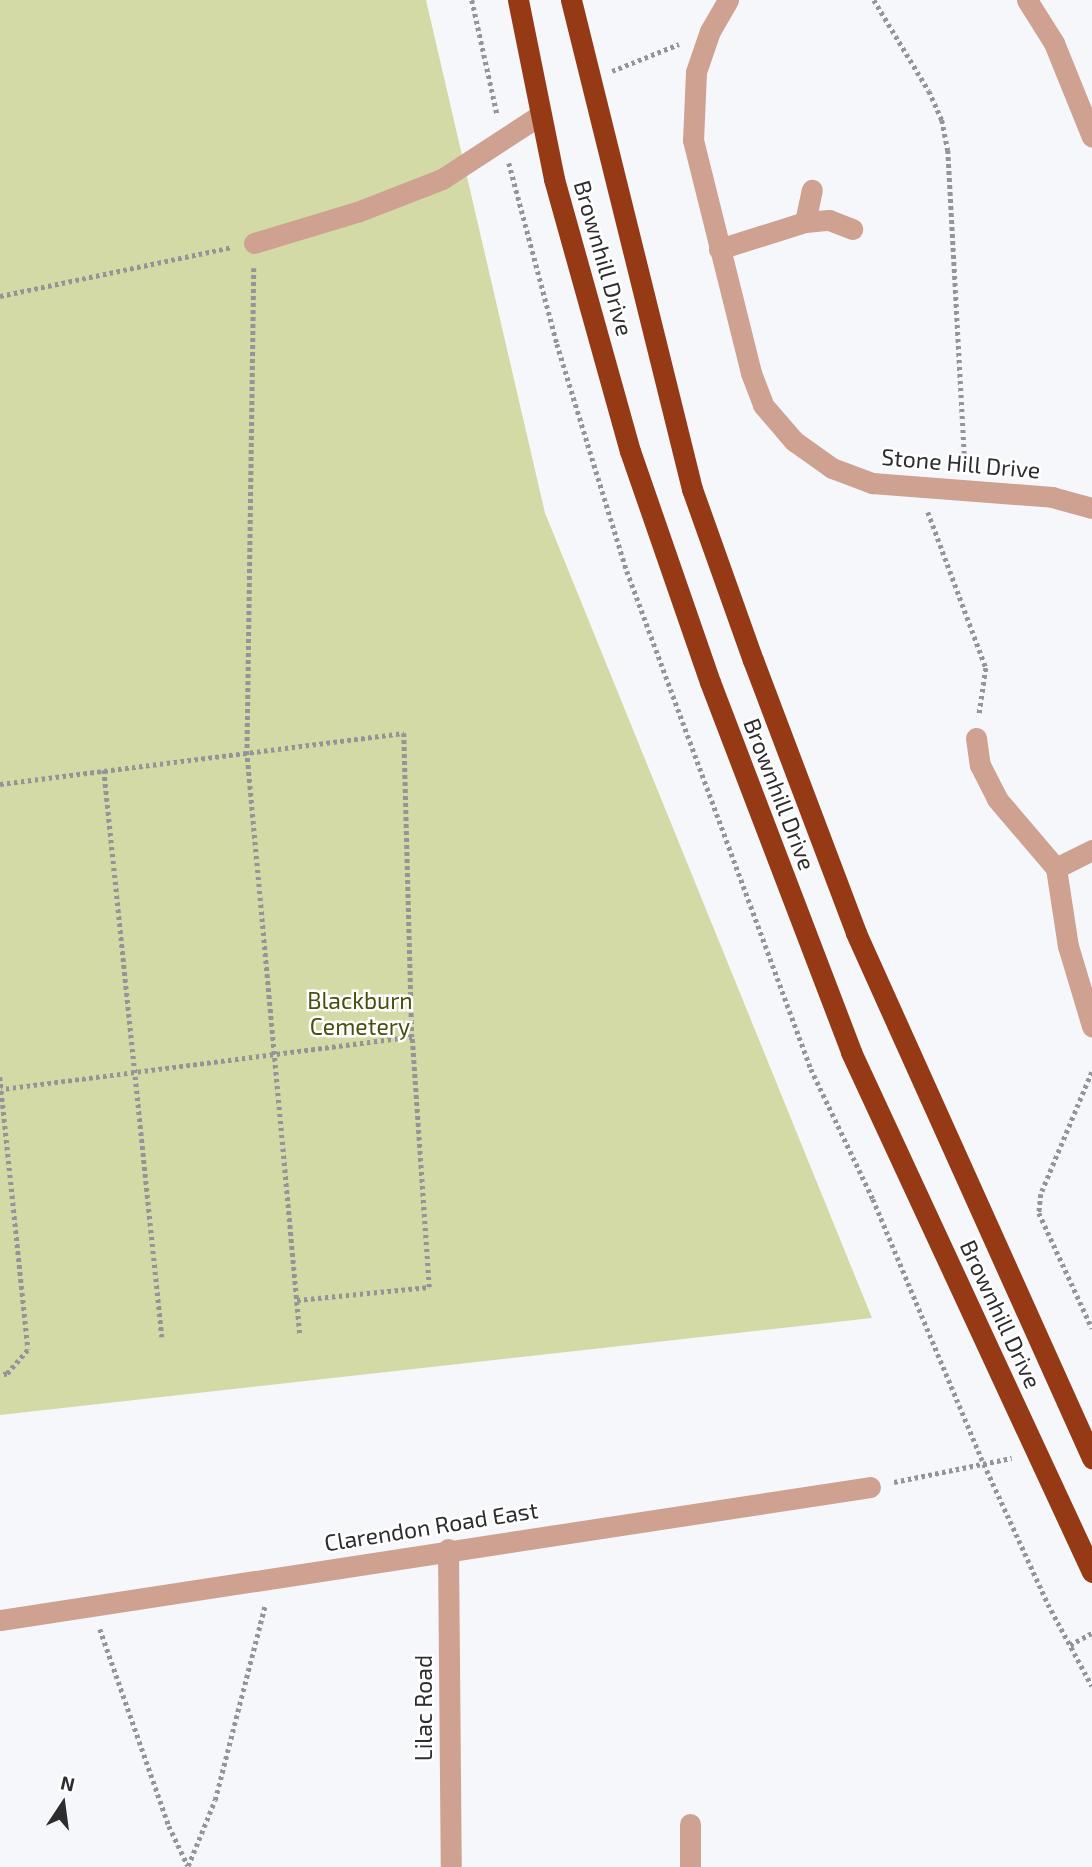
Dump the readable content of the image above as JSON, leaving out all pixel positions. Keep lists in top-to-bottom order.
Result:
{
  "streets": {
    "highway": ["Brownhill Drive"],
    "street": ["Stone Hill Drive", "Clarendon Road East", "Lilac Road"]
  },
  "crossings": [
    ["Clarendon Road East", "Lilac Road"]
  ],
  "parks": ["Blackburn Cemetery"],
  "north": "top"
}
